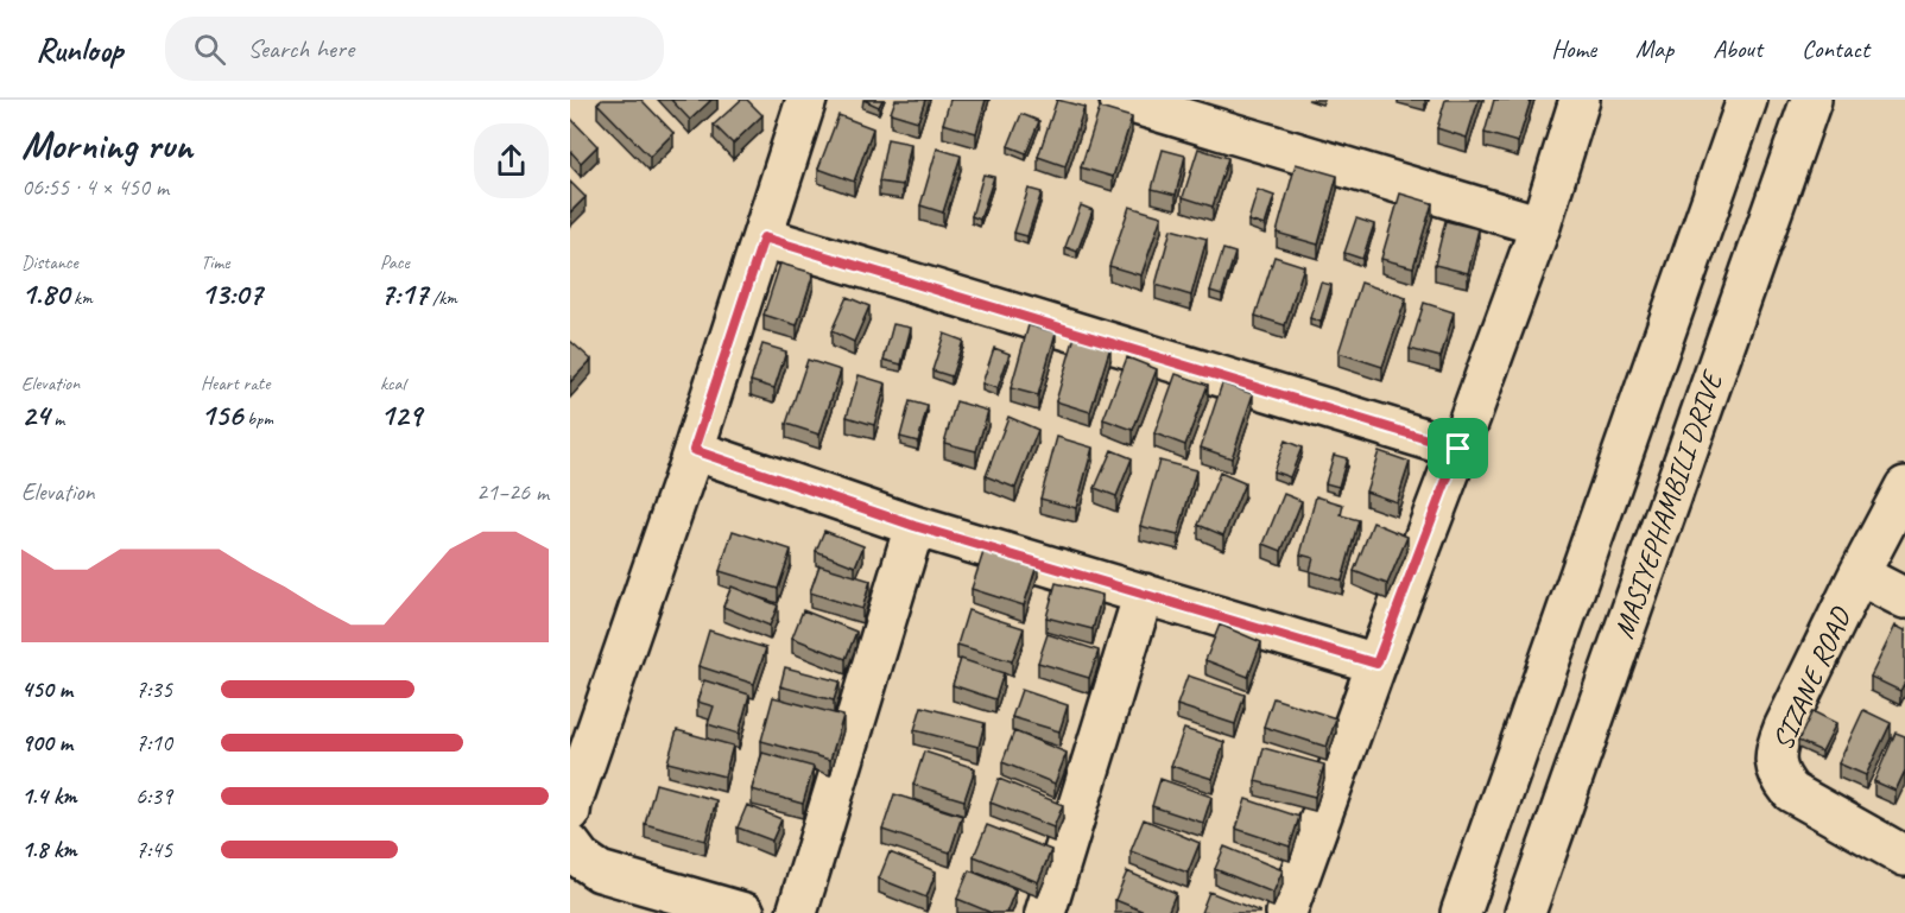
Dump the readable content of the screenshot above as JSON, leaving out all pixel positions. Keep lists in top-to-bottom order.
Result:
{
  "streets": {
    "street": ["MASIYEPHAMBILI DRIVE", "SIZANE ROAD"]
  },
  "page": {
    "header": "Runloop",
    "search": "Search here",
    "nav": [
      "Home",
      "Map",
      "About",
      "Contact"
    ],
    "heading": ["Morning run", "06:55 · 4 × 450 m"],
    "stats": [
      ["Distance", "1.80 km"],
      ["Time", "13:07"],
      ["Pace", "7:17 /km"],
      ["Elevation", "24 m"],
      ["Heart rate", "156 bpm"],
      ["kcal", "129"]
    ],
    "chart": ["Elevation", "21–26 m"],
    "list": [
      {
        "name": "450 m",
        "note": "7:35"
      },
      {
        "name": "900 m",
        "note": "7:10"
      },
      {
        "name": "1.4 km",
        "note": "6:39"
      },
      {
        "name": "1.8 km",
        "note": "7:45"
      }
    ]
  }
}
